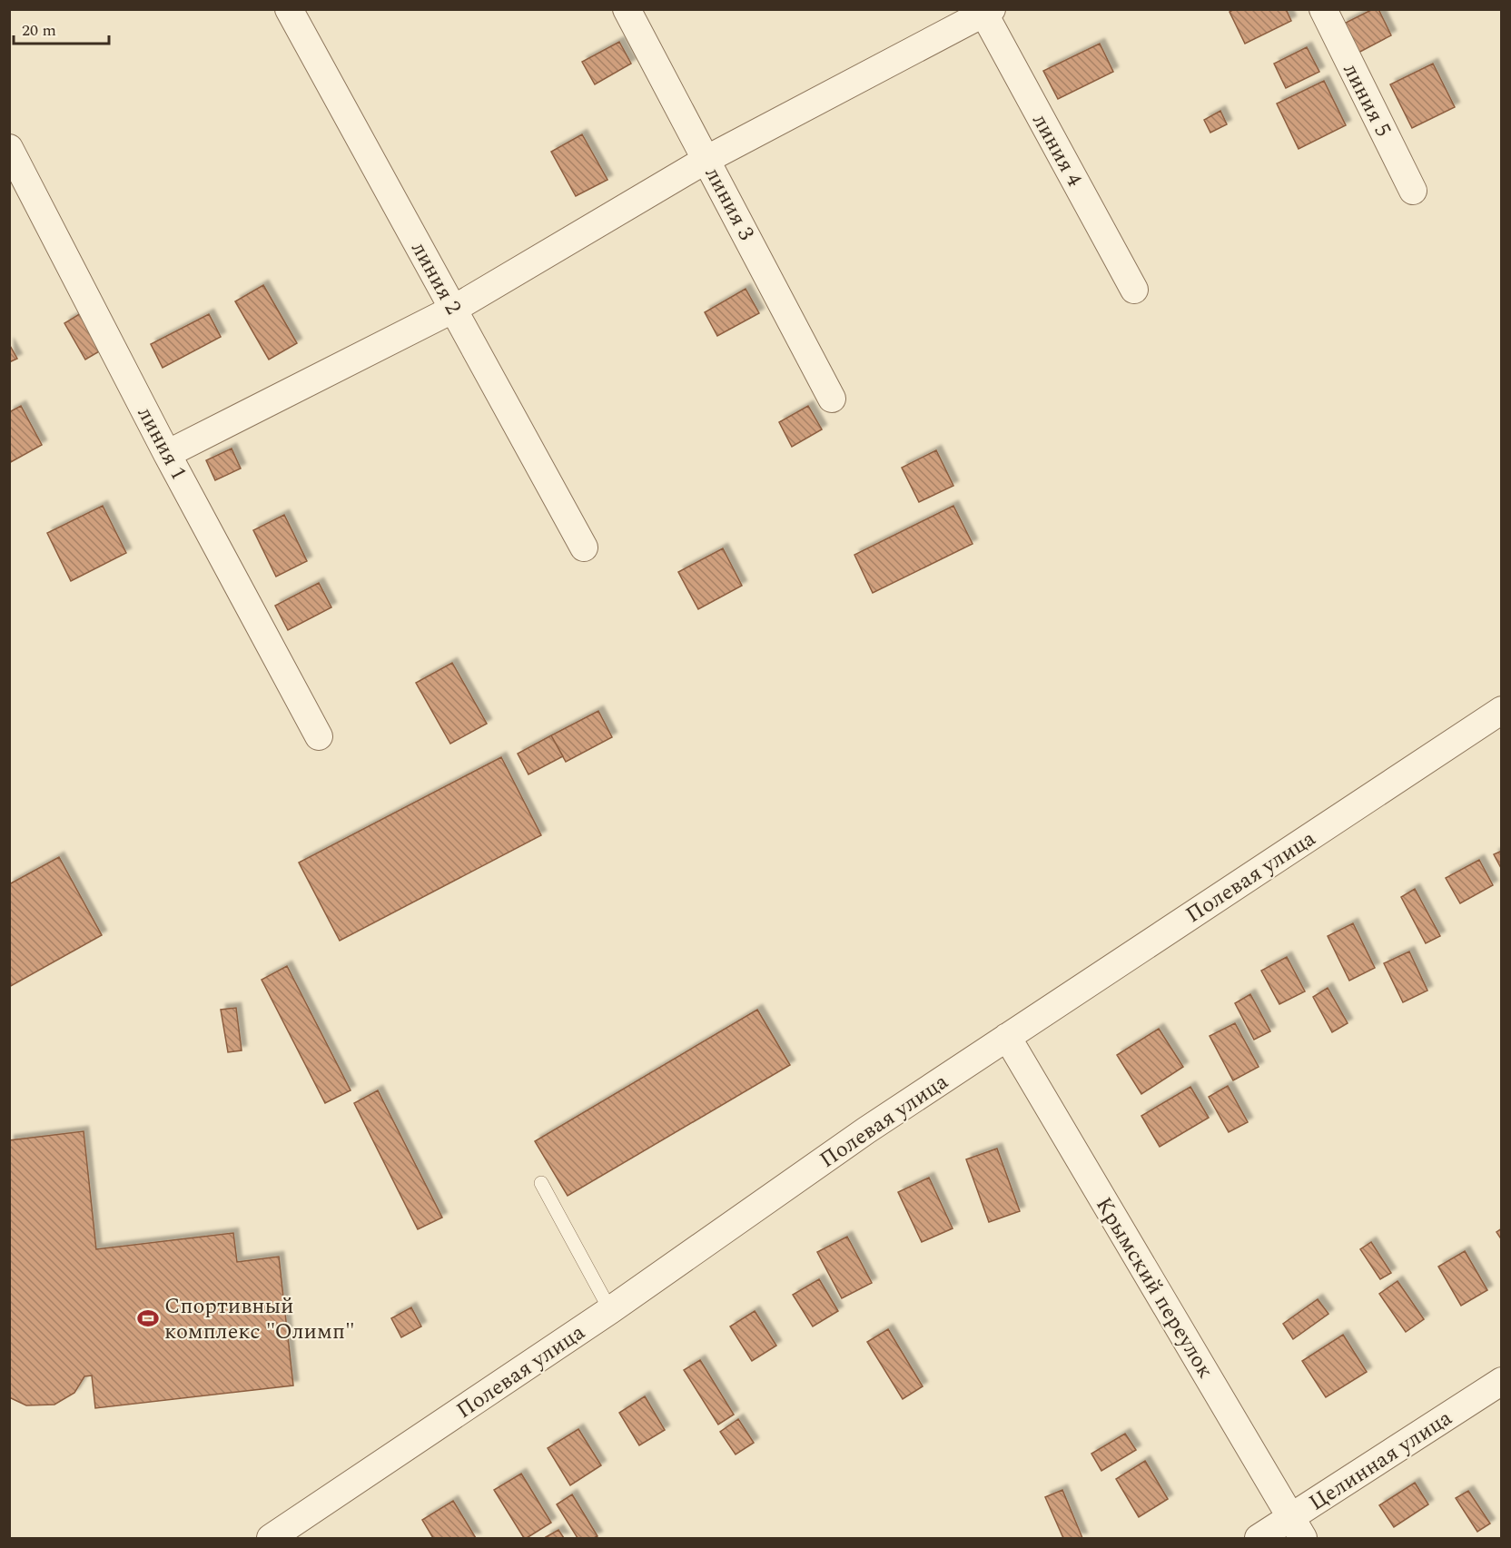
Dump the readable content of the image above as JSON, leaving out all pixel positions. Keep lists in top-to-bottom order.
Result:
{
  "streets": {
    "street": [
      "линия 5",
      "линия 4",
      "линия 3",
      "линия 2",
      "линия 1",
      "Полевая улица",
      "Крымский переулок",
      "Целинная улица"
    ]
  },
  "crossings": [
    ["Полевая улица", "Крымский переулок"],
    ["Крымский переулок", "Целинная улица"]
  ],
  "places": {
    "sports": ["Спортивный комплекс \"Олимп\""]
  },
  "scale_bar": "20 m"
}
